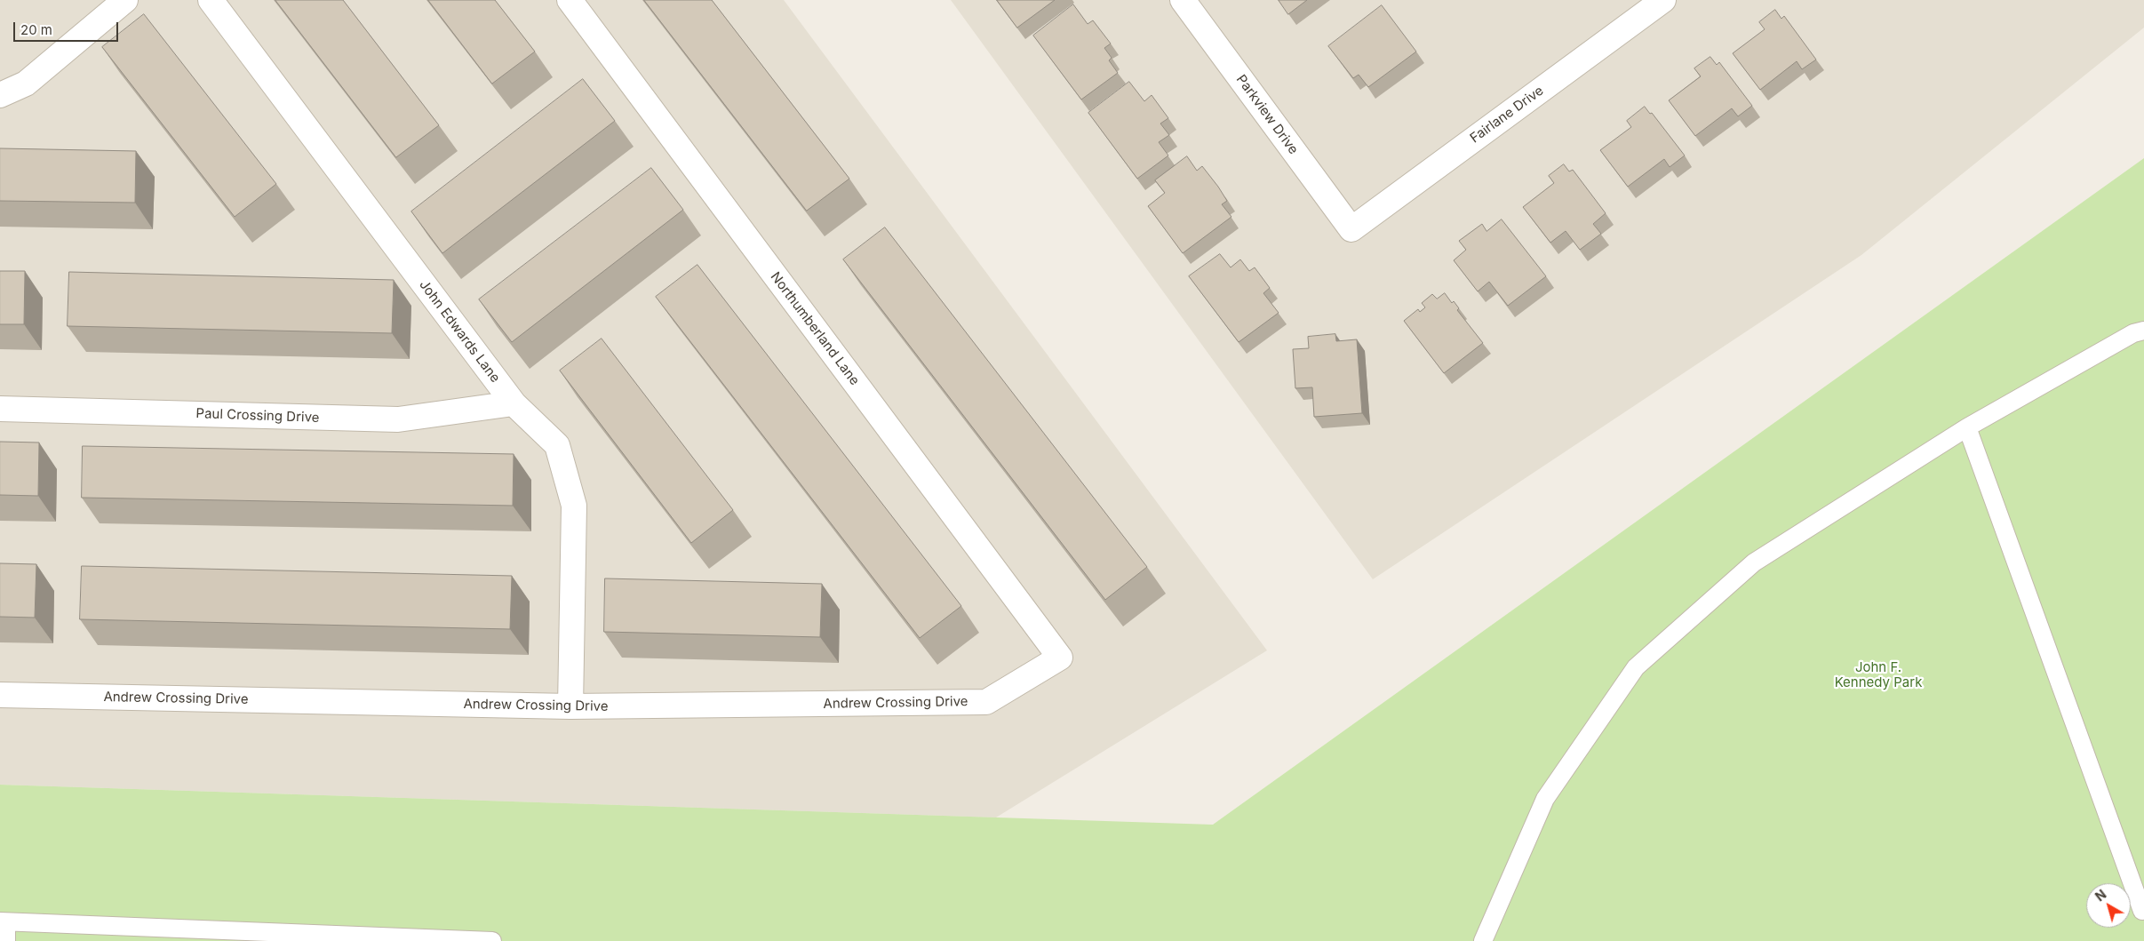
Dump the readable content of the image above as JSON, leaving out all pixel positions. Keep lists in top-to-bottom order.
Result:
{
  "streets": {
    "street": [
      "Parkview Drive",
      "Fairlane Drive",
      "Northumberland Lane",
      "John Edwards Lane",
      "Paul Crossing Drive",
      "Andrew Crossing Drive"
    ]
  },
  "crossings": [
    ["Parkview Drive", "Fairlane Drive"],
    ["Northumberland Lane", "Andrew Crossing Drive"],
    ["John Edwards Lane", "Paul Crossing Drive"],
    ["John Edwards Lane", "Andrew Crossing Drive"]
  ],
  "parks": ["John F. Kennedy Park"],
  "scale_bar": "20 m",
  "north": "top left"
}
